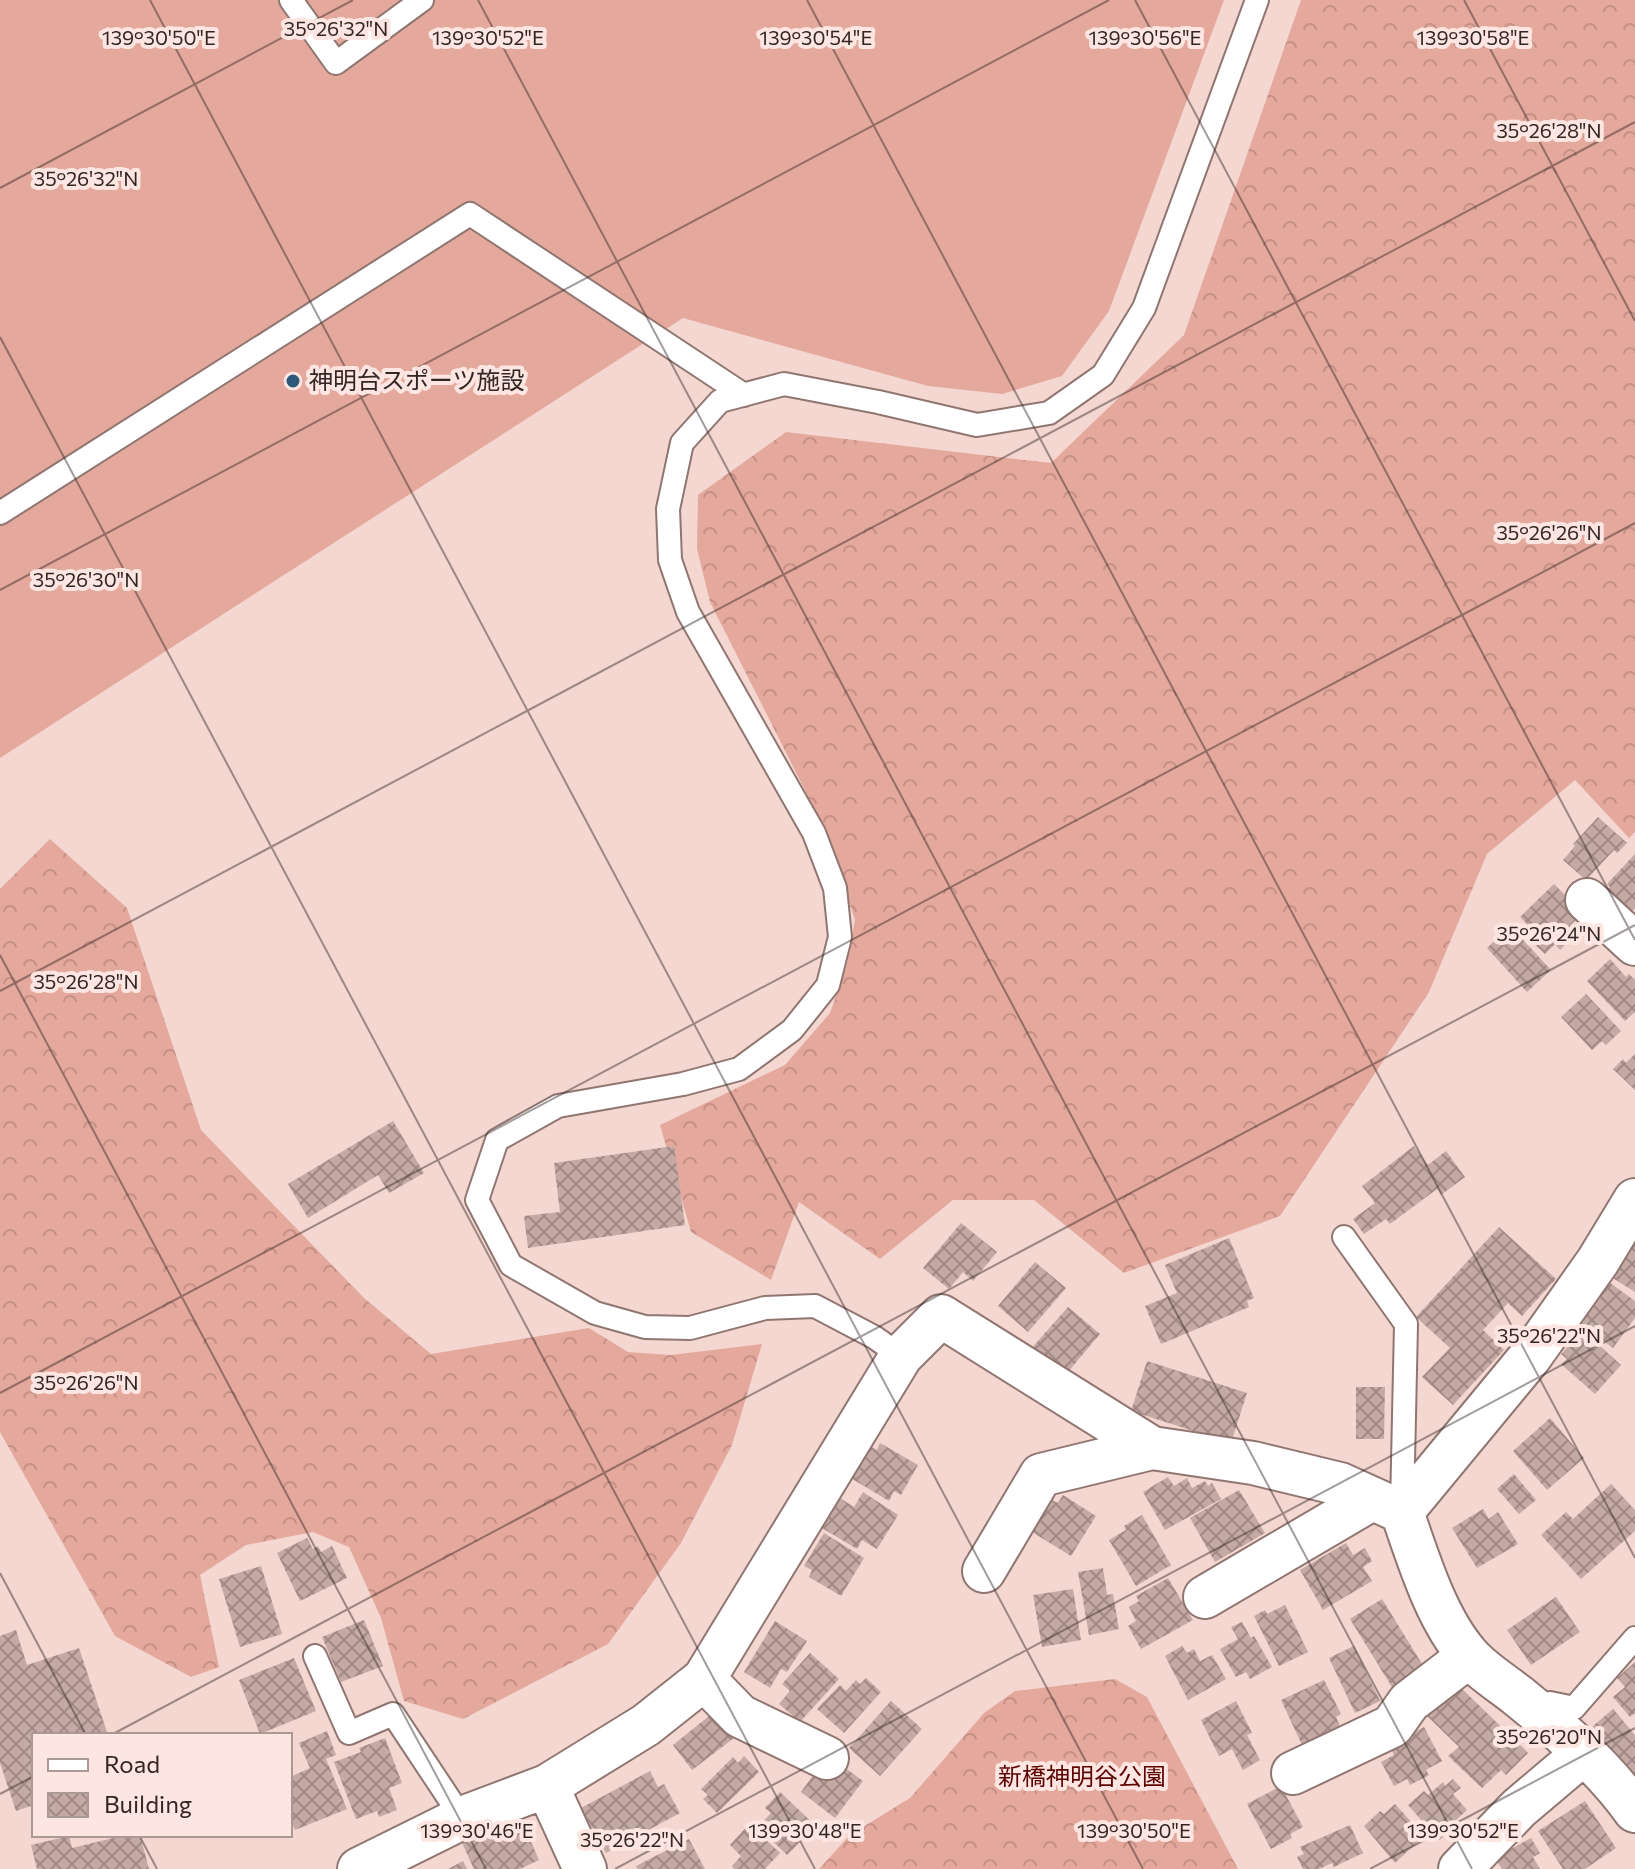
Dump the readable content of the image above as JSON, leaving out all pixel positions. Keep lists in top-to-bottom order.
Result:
{
  "parks": ["新橋神明谷公園"],
  "places": ["神明台スポーツ施設"],
  "legend": ["Road", "Building"],
  "coordinates": [
    "35°26'32\"N",
    "139°30'50\"E",
    "139°30'54\"E",
    "139°30'56\"E",
    "139°30'58\"E",
    "139°30'52\"E",
    "35°26'28\"N",
    "35°26'26\"N",
    "35°26'30\"N",
    "35°26'24\"N",
    "35°26'22\"N",
    "35°26'20\"N",
    "139°30'46\"E",
    "139°30'48\"E"
  ]
}
